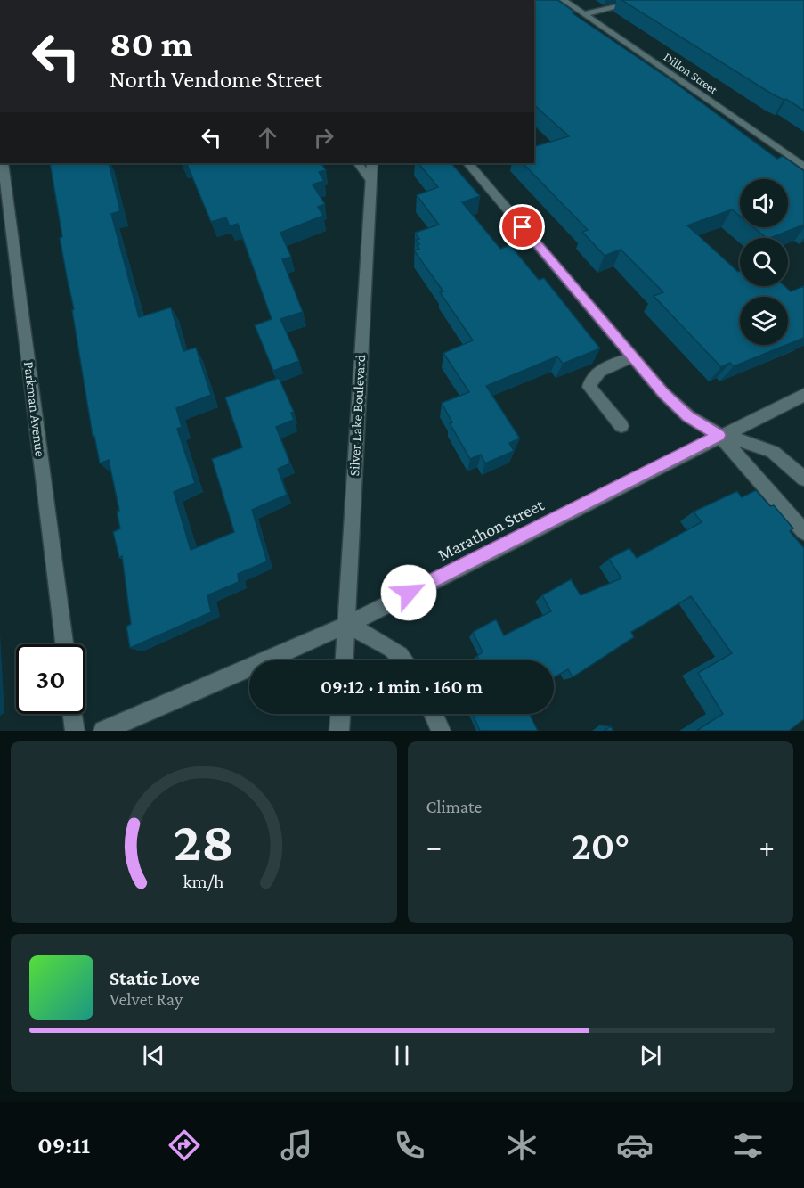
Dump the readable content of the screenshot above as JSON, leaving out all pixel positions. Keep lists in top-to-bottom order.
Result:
{
  "streets": {
    "street": [
      "Dillon Street",
      "Parkman Avenue",
      "Silver Lake Boulevard",
      "Marathon Street"
    ]
  },
  "crossings": [
    ["Silver Lake Boulevard", "Marathon Street"]
  ],
  "page": {
    "turn": ["80 m", "North Vendome Street"],
    "limit": "30",
    "trip": "09:12 · 1 min · 160 m",
    "tile": "Climate",
    "heat": ["−", "20°", "+"],
    "song": ["Static Love", "Velvet Ray"],
    "tabs": "09:11",
    "gauge": ["28", "km/h"]
  }
}
